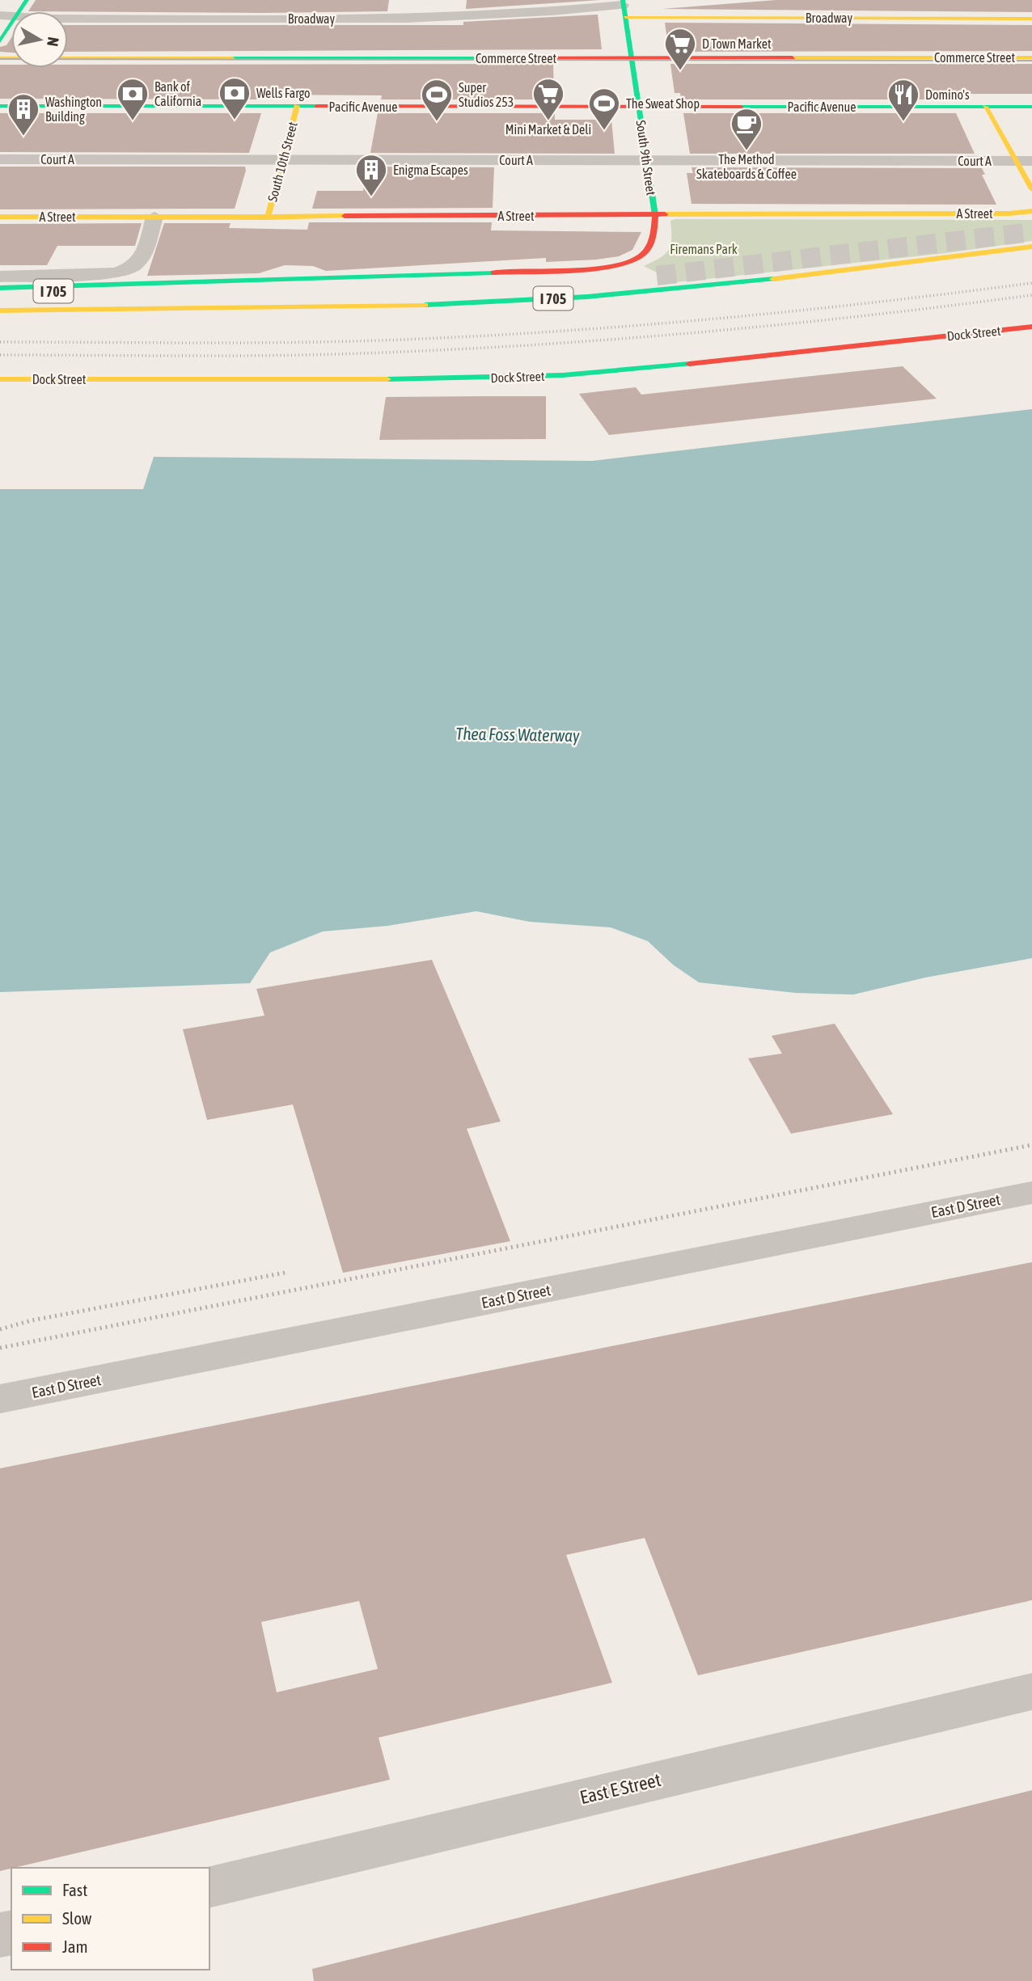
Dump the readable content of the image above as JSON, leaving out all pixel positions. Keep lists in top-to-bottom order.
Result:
{
  "streets": {
    "main road": [
      "Broadway",
      "Commerce Street",
      "Pacific Avenue",
      "South 9th Street",
      "South 10th Street",
      "A Street",
      "I 705",
      "Dock Street"
    ],
    "street": ["Court A", "East D Street", "East E Street"]
  },
  "crossings": [
    ["Broadway", "South 9th Street"],
    ["Commerce Street", "South 9th Street"],
    ["Pacific Avenue", "South 9th Street"],
    ["Pacific Avenue", "South 10th Street"],
    ["South 9th Street", "Court A"],
    ["South 9th Street", "A Street"],
    ["South 9th Street", "I 705"],
    ["Court A", "South 10th Street"],
    ["South 10th Street", "A Street"]
  ],
  "water": ["Thea Foss Waterway"],
  "parks": ["Firemans Park"],
  "places": {
    "supermarket": ["D Town Market", "Mini Market & Deli"],
    "bank": ["Wells Fargo", "Bank of California"],
    "sports": ["Super Studios 253", "The Sweat Shop"],
    "restaurant": ["Domino's"],
    "building": ["Washington Building", "Enigma Escapes"],
    "cafe": ["The Method Skateboards & Coffee"]
  },
  "legend": ["Fast", "Slow", "Jam"],
  "north": "right"
}
